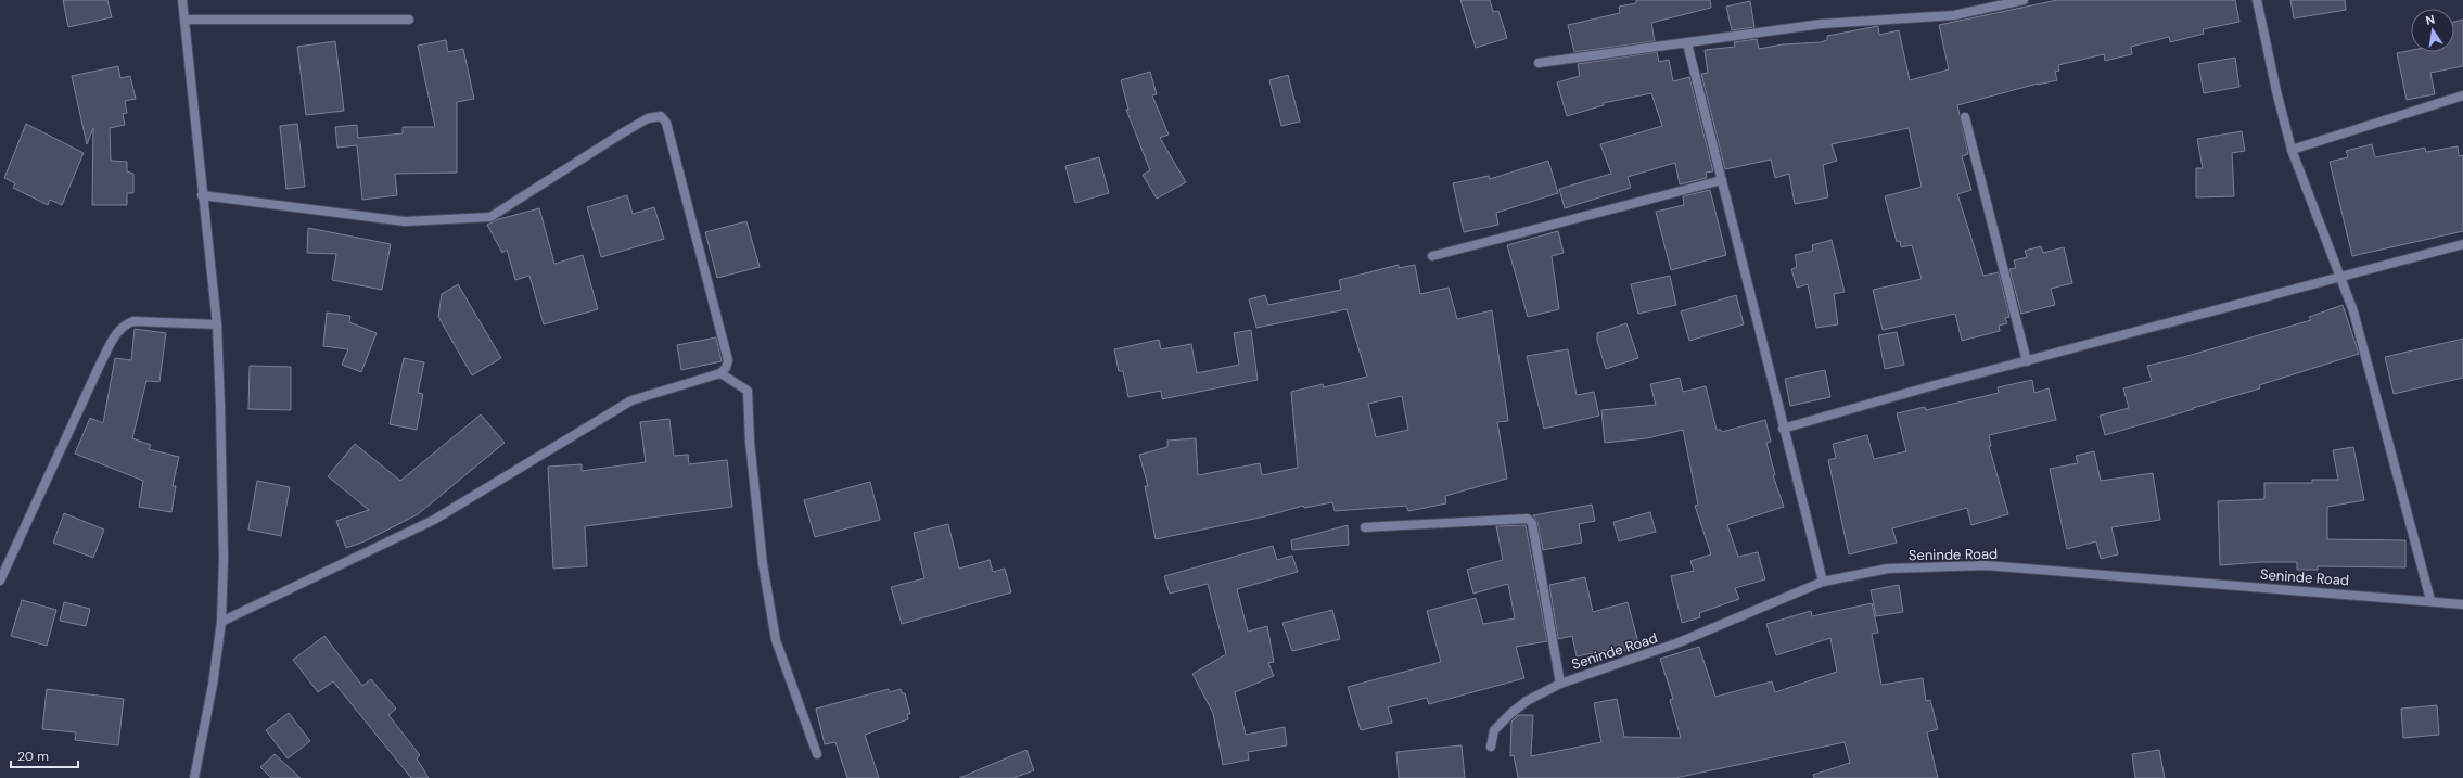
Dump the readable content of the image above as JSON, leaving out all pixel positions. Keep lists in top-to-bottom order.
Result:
{
  "streets": {
    "street": ["Seninde Road"]
  },
  "scale_bar": "20 m",
  "north": "top"
}
